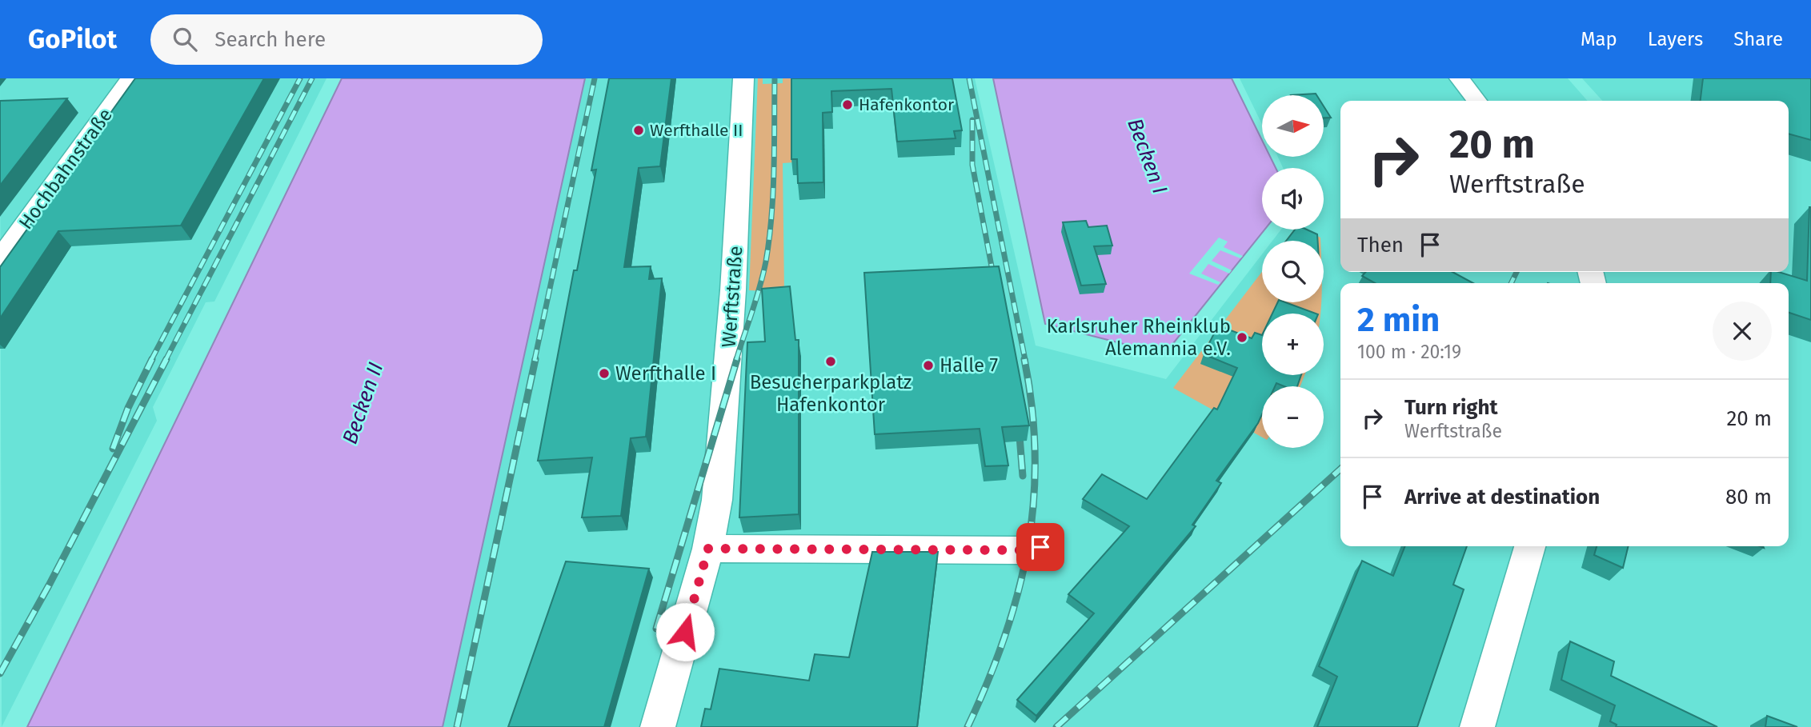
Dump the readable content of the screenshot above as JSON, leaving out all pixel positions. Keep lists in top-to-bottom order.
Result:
{
  "streets": {
    "street": ["Hochbahnstraße", "Werftstraße"]
  },
  "water": ["Becken I", "Becken II"],
  "places": [
    "Hafenkontor",
    "Werfthalle II",
    "Karlsruher Rheinklub Alemannia e.V.",
    "Besucherparkplatz Hafenkontor",
    "Halle 7",
    "Werfthalle I"
  ],
  "north": "right",
  "page": {
    "header": "GoPilot",
    "search": "Search here",
    "nav": ["Map", "Layers", "Share"],
    "map_buttons": ["+", "−"],
    "turn": ["20 m", "Werftstraße"],
    "then": "Then",
    "heading": ["2 min", "100 m · 20:19"],
    "list": [
      {
        "name": "Turn right",
        "note": "Werftstraße",
        "value": "20 m"
      },
      {
        "name": "Arrive at destination",
        "value": "80 m"
      }
    ]
  }
}
